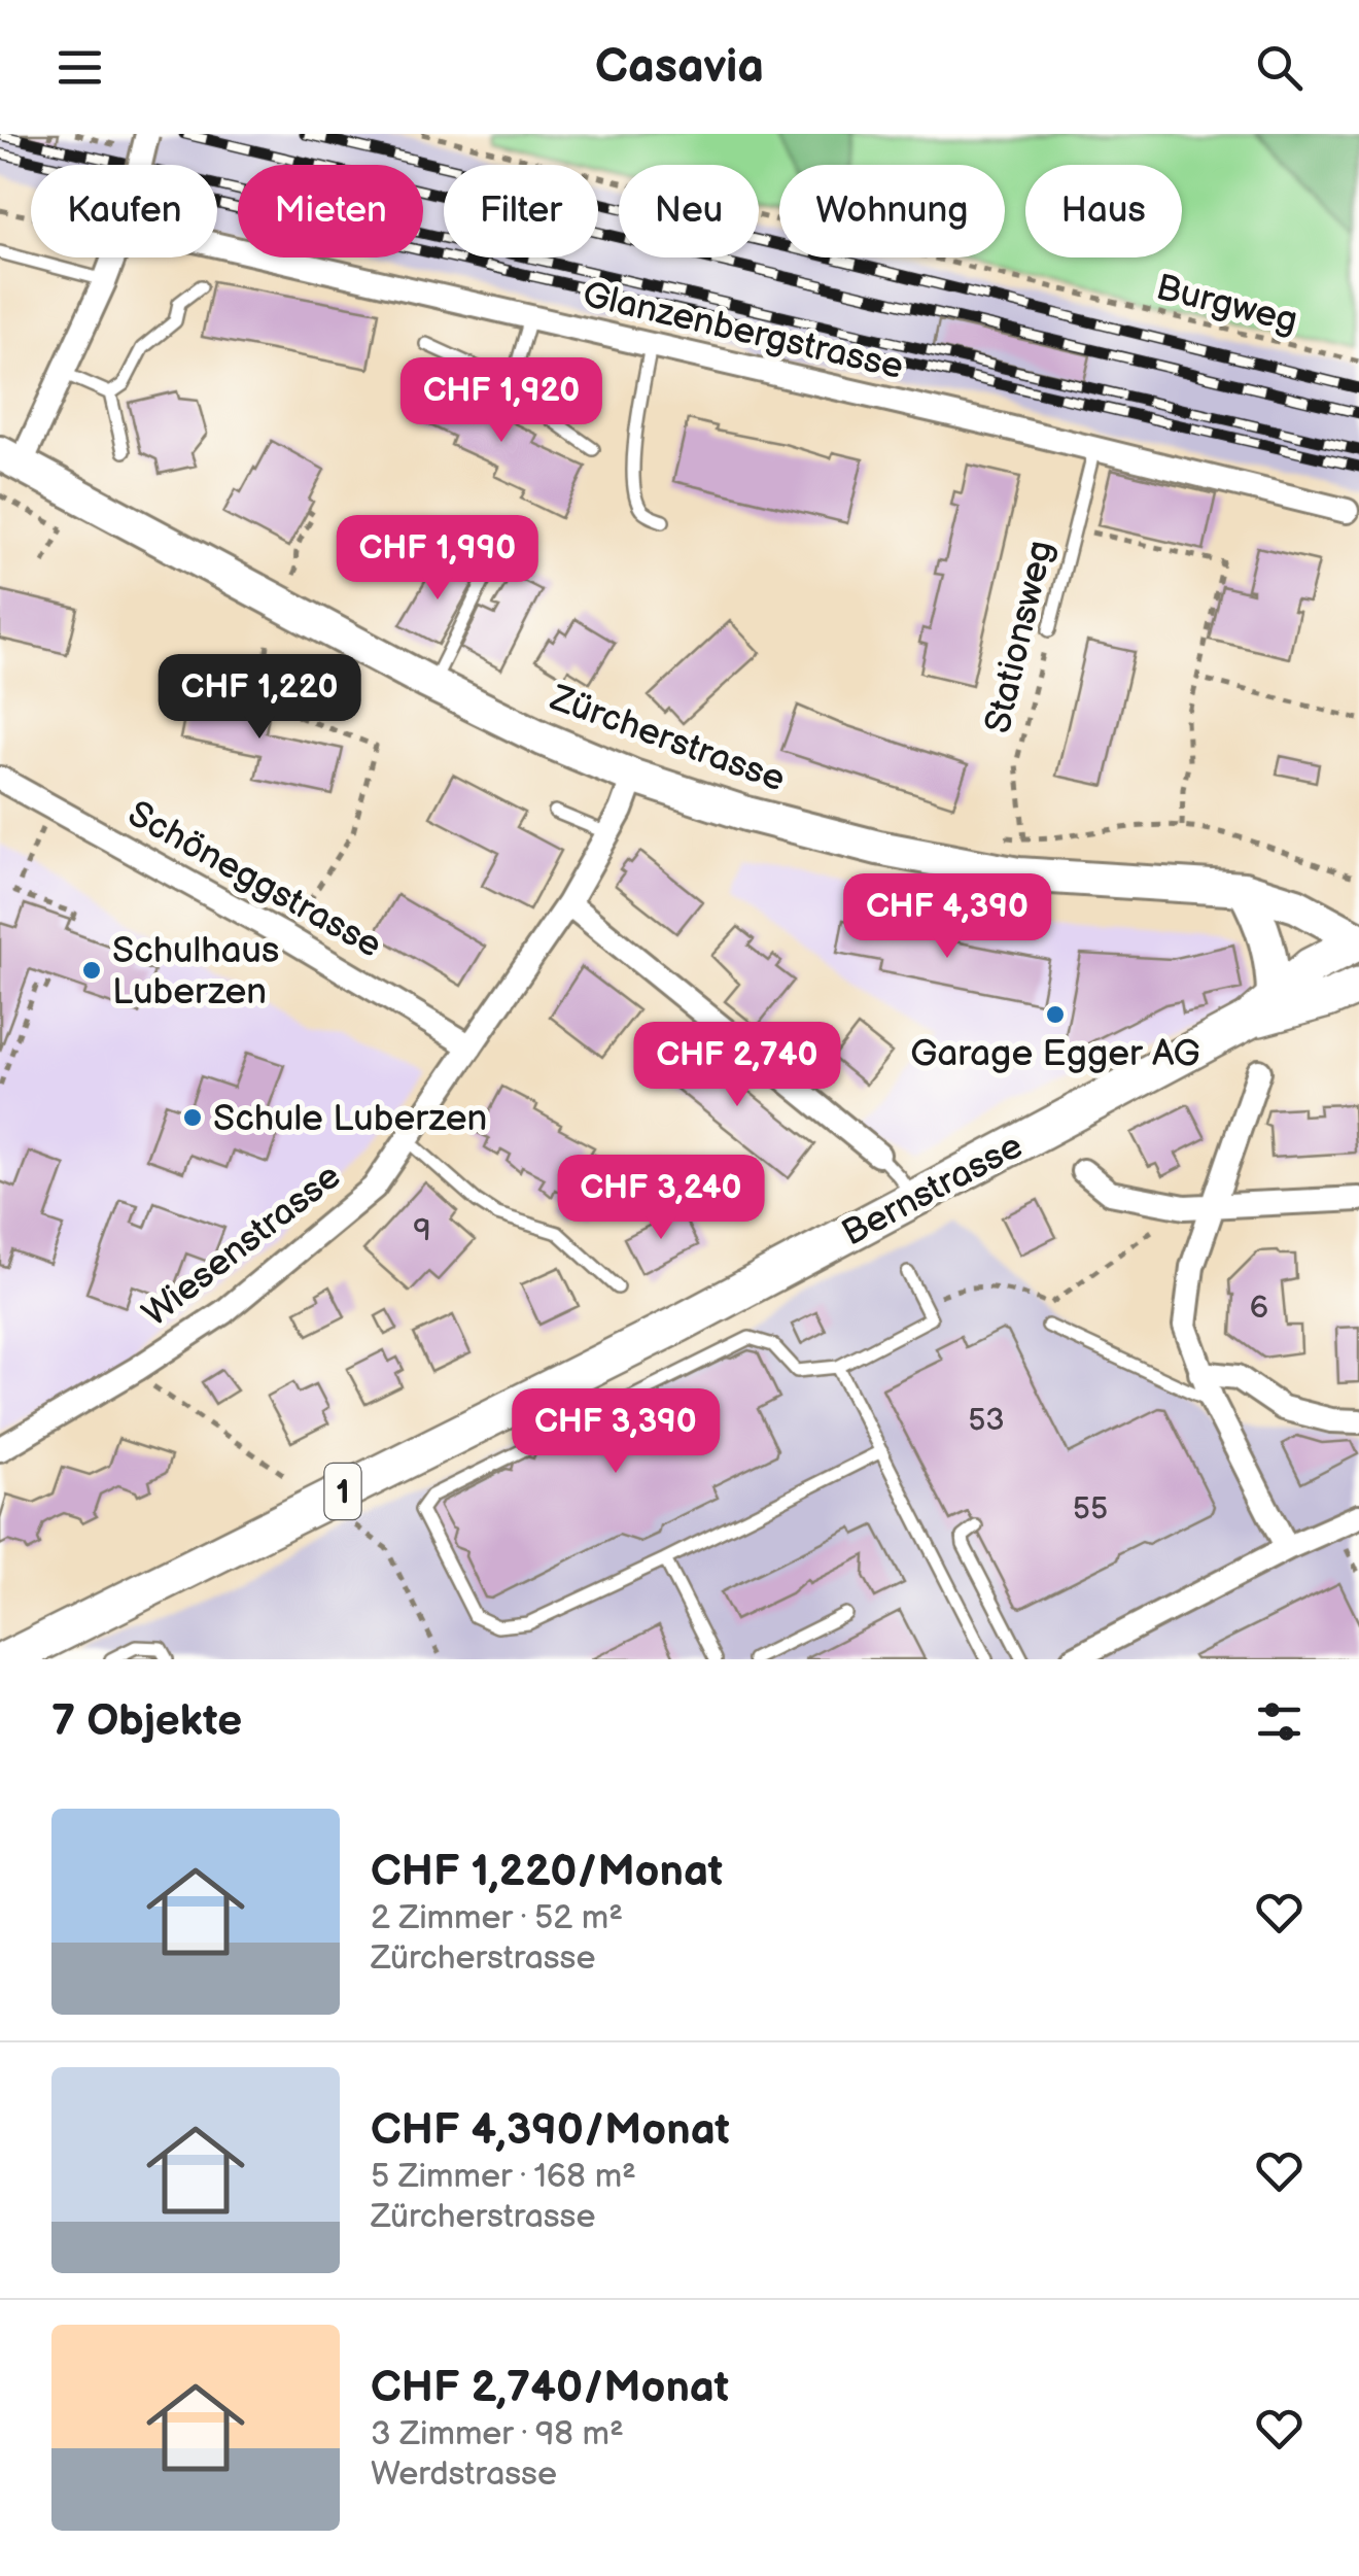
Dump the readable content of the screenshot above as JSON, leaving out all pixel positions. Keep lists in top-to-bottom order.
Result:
{
  "streets": {
    "main road": ["Zürcherstrasse", "Bernstrasse", "1"],
    "street": ["Glanzenbergstrasse", "Schöneggstrasse", "Wiesenstrasse"],
    "lane": ["Stationsweg"],
    "path": ["Burgweg"]
  },
  "crossings": [
    ["Glanzenbergstrasse", "Stationsweg"],
    ["Zürcherstrasse", "Bernstrasse"],
    ["Zürcherstrasse", "Wiesenstrasse"],
    ["Schöneggstrasse", "Wiesenstrasse"]
  ],
  "places": ["Schulhaus Luberzen", "Garage Egger AG", "Schule Luberzen"],
  "house_numbers": [
    "9",
    "6",
    "53",
    "55"
  ],
  "page": {
    "header": "Casavia",
    "chip": [
      "Kaufen",
      "Mieten",
      "Filter",
      "Neu",
      "Wohnung",
      "Haus"
    ],
    "price": [
      "CHF 1,920",
      "CHF 1,990",
      "CHF 1,220",
      "CHF 4,390",
      "CHF 2,740",
      "CHF 3,240",
      "CHF 3,390"
    ],
    "heading": "7 Objekte",
    "list": [
      {
        "name": "CHF 1,220/Monat",
        "note": "2 Zimmer · 52 m² · Zürcherstrasse"
      },
      {
        "name": "CHF 4,390/Monat",
        "note": "5 Zimmer · 168 m² · Zürcherstrasse"
      },
      {
        "name": "CHF 2,740/Monat",
        "note": "3 Zimmer · 98 m² · Werdstrasse"
      }
    ]
  }
}
